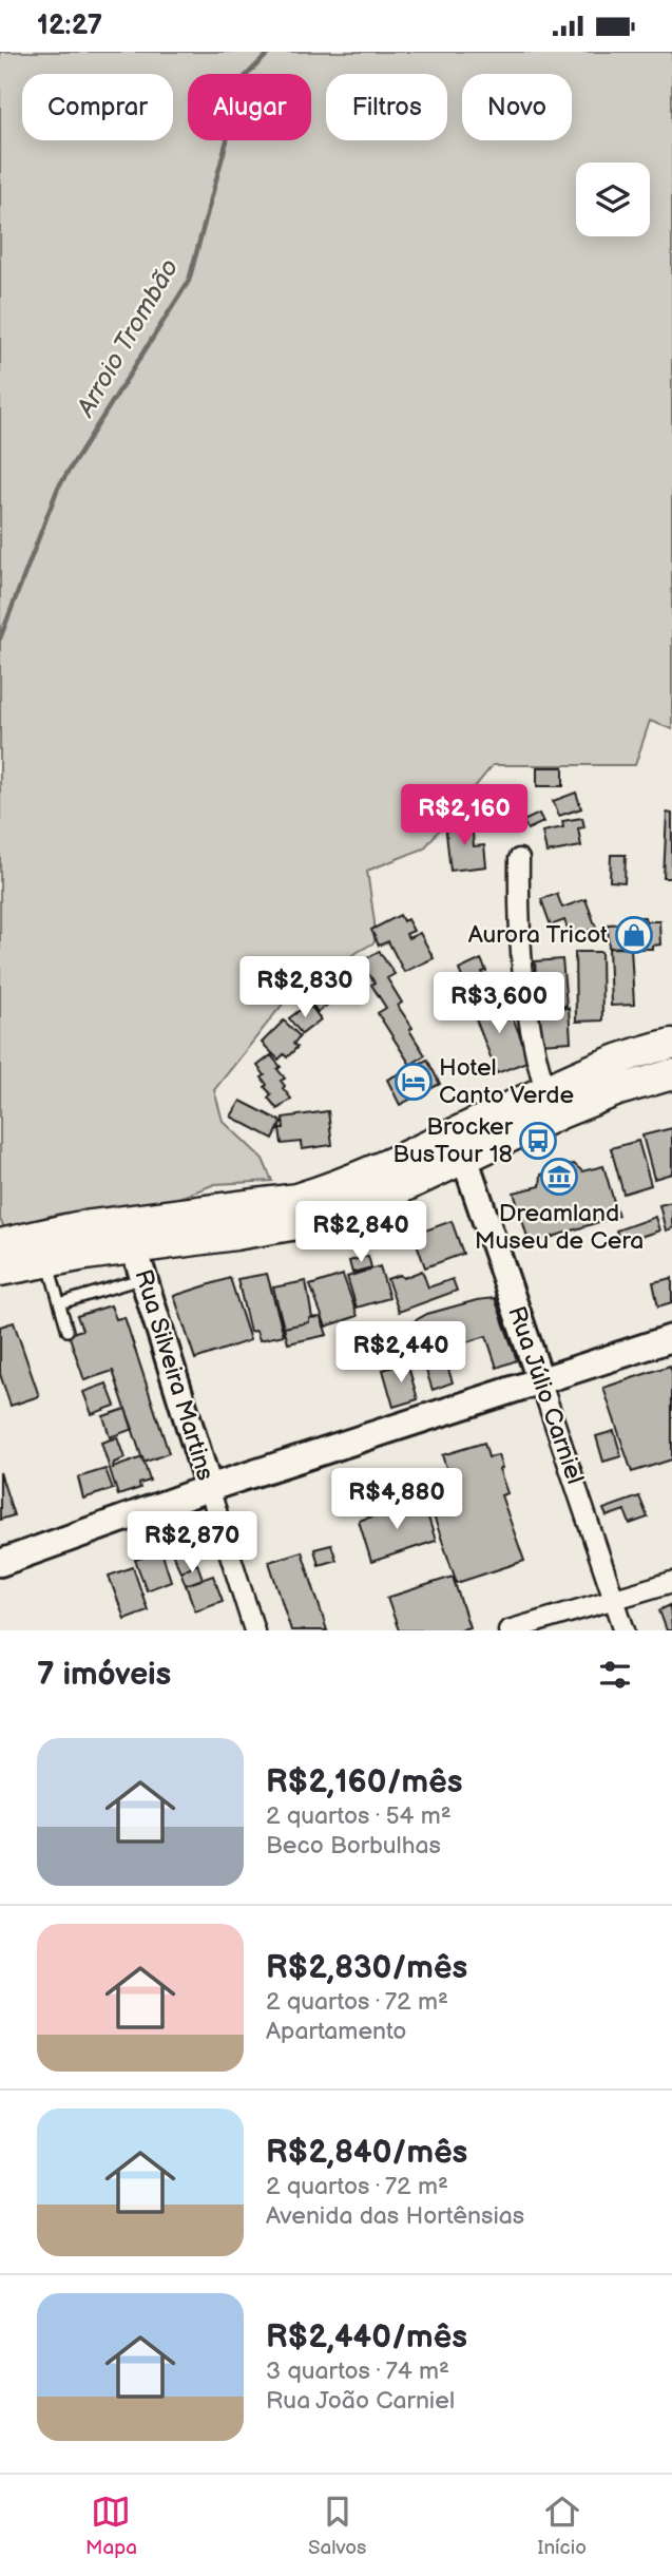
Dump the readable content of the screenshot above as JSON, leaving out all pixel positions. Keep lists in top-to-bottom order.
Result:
{
  "streets": {
    "street": ["Rua Silveira Martins", "Rua Júlio Carniel"]
  },
  "water": ["Arroio Trombão"],
  "places": {
    "shop": ["Aurora Tricot"],
    "hotel": ["Hotel Canto Verde"],
    "bus stop": ["Brocker BusTour 18"],
    "museum": ["Dreamland Museu de Cera"]
  },
  "page": {
    "status": "12:27",
    "chip": [
      "Comprar",
      "Alugar",
      "Filtros",
      "Novo"
    ],
    "price": [
      "R$2,160",
      "R$2,830",
      "R$3,600",
      "R$2,840",
      "R$2,440",
      "R$4,880",
      "R$2,870"
    ],
    "heading": "7 imóveis",
    "list": [
      {
        "name": "R$2,160/mês",
        "note": "2 quartos · 54 m² · Beco Borbulhas"
      },
      {
        "name": "R$2,830/mês",
        "note": "2 quartos · 72 m² · Apartamento"
      },
      {
        "name": "R$2,840/mês",
        "note": "2 quartos · 72 m² · Avenida das Hortênsias"
      },
      {
        "name": "R$2,440/mês",
        "note": "3 quartos · 74 m² · Rua João Carniel"
      }
    ],
    "tabs": ["Mapa", "Salvos", "Início"]
  }
}
